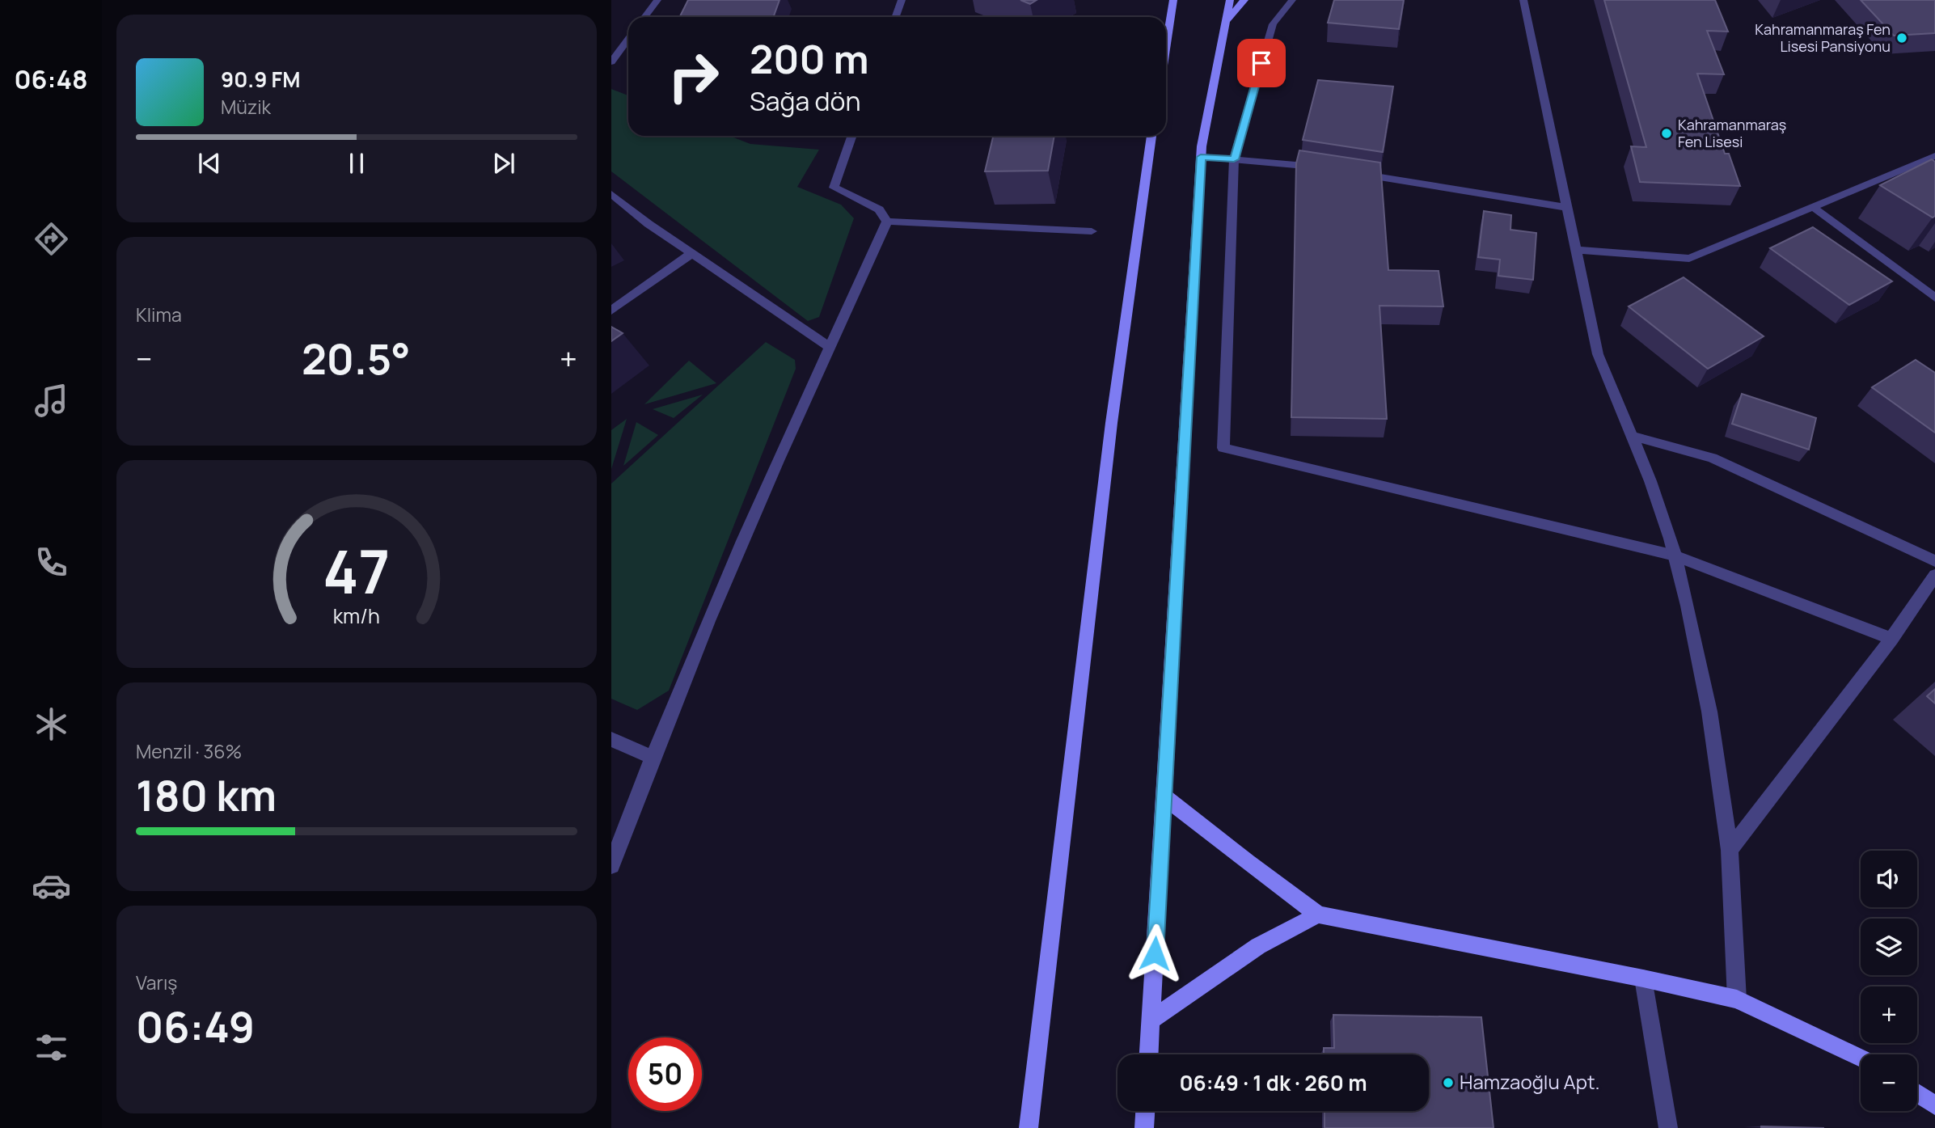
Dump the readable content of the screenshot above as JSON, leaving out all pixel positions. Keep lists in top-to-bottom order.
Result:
{
  "places": ["Kahramanmaraş Fen Lisesi Pansiyonu", "Kahramanmaraş Fen Lisesi", "Hamzaoğlu Apt."],
  "page": {
    "tabs": "06:48",
    "turn": ["200 m", "Sağa dön"],
    "song": ["90.9 FM", "Müzik"],
    "tile": [
      "Klima",
      ["Menzil · 36%", "180 km"],
      ["Varış", "06:49"]
    ],
    "heat": ["−", "20.5°", "+"],
    "map_buttons": ["+", "−"],
    "limit": "50",
    "trip": "06:49 · 1 dk · 260 m",
    "gauge": ["47", "km/h"]
  }
}
